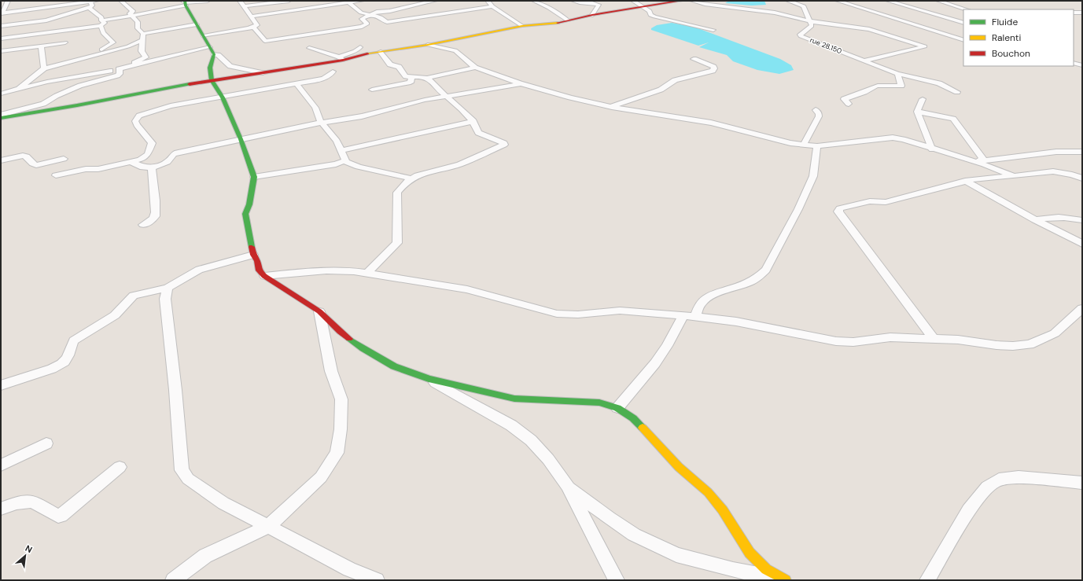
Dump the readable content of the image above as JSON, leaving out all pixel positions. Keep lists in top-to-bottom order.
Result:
{
  "streets": {
    "street": ["rue 28.150"]
  },
  "legend": ["Fluide", "Ralenti", "Bouchon"],
  "north": "top right"
}
